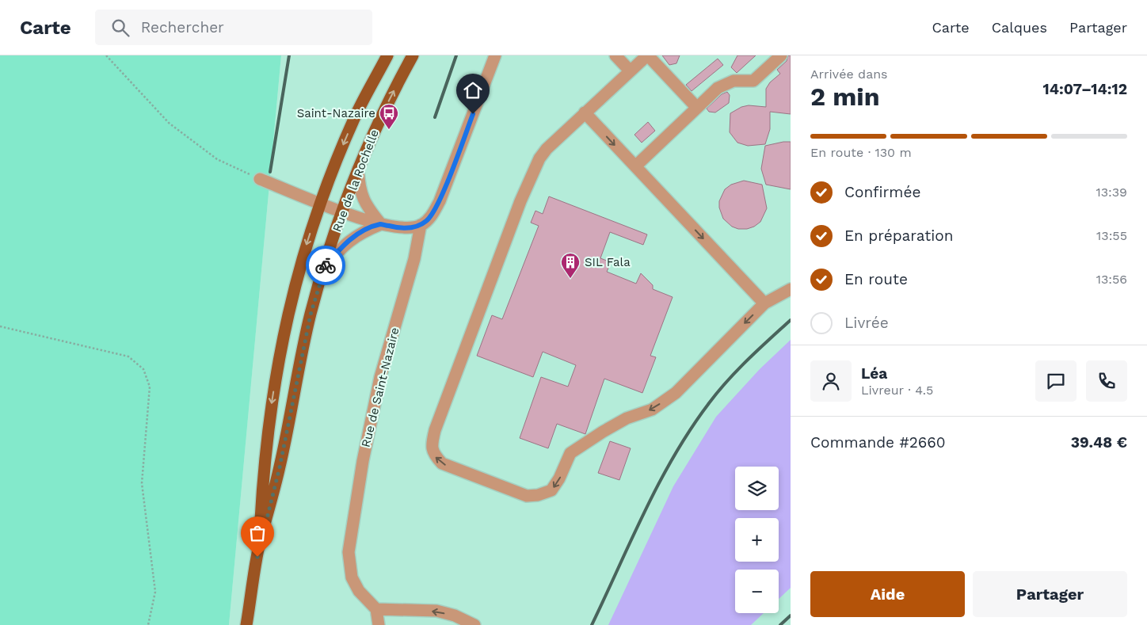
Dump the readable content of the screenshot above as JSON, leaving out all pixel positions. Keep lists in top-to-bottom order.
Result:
{
  "streets": {
    "main road": ["Rue de la Rochelle"],
    "street": ["Rue de Saint-Nazaire"]
  },
  "places": {
    "bus stop": ["Saint-Nazaire"],
    "building": ["SIL Fala"]
  },
  "page": {
    "header": "Carte",
    "search": "Rechercher",
    "nav": ["Carte", "Calques", "Partager"],
    "heading": ["2 min", "Arrivée dans", "14:07–14:12"],
    "panel": [
      "Léa",
      "Livreur · 4.5",
      "Commande #2660",
      "39.48 €"
    ],
    "bar": "En route · 130 m",
    "list": [
      ["Confirmée", "13:39"],
      ["En préparation", "13:55"],
      ["En route", "13:56"],
      "Livrée"
    ],
    "map_buttons": ["+", "−"],
    "buttons": ["Aide", "Partager"]
  }
}
